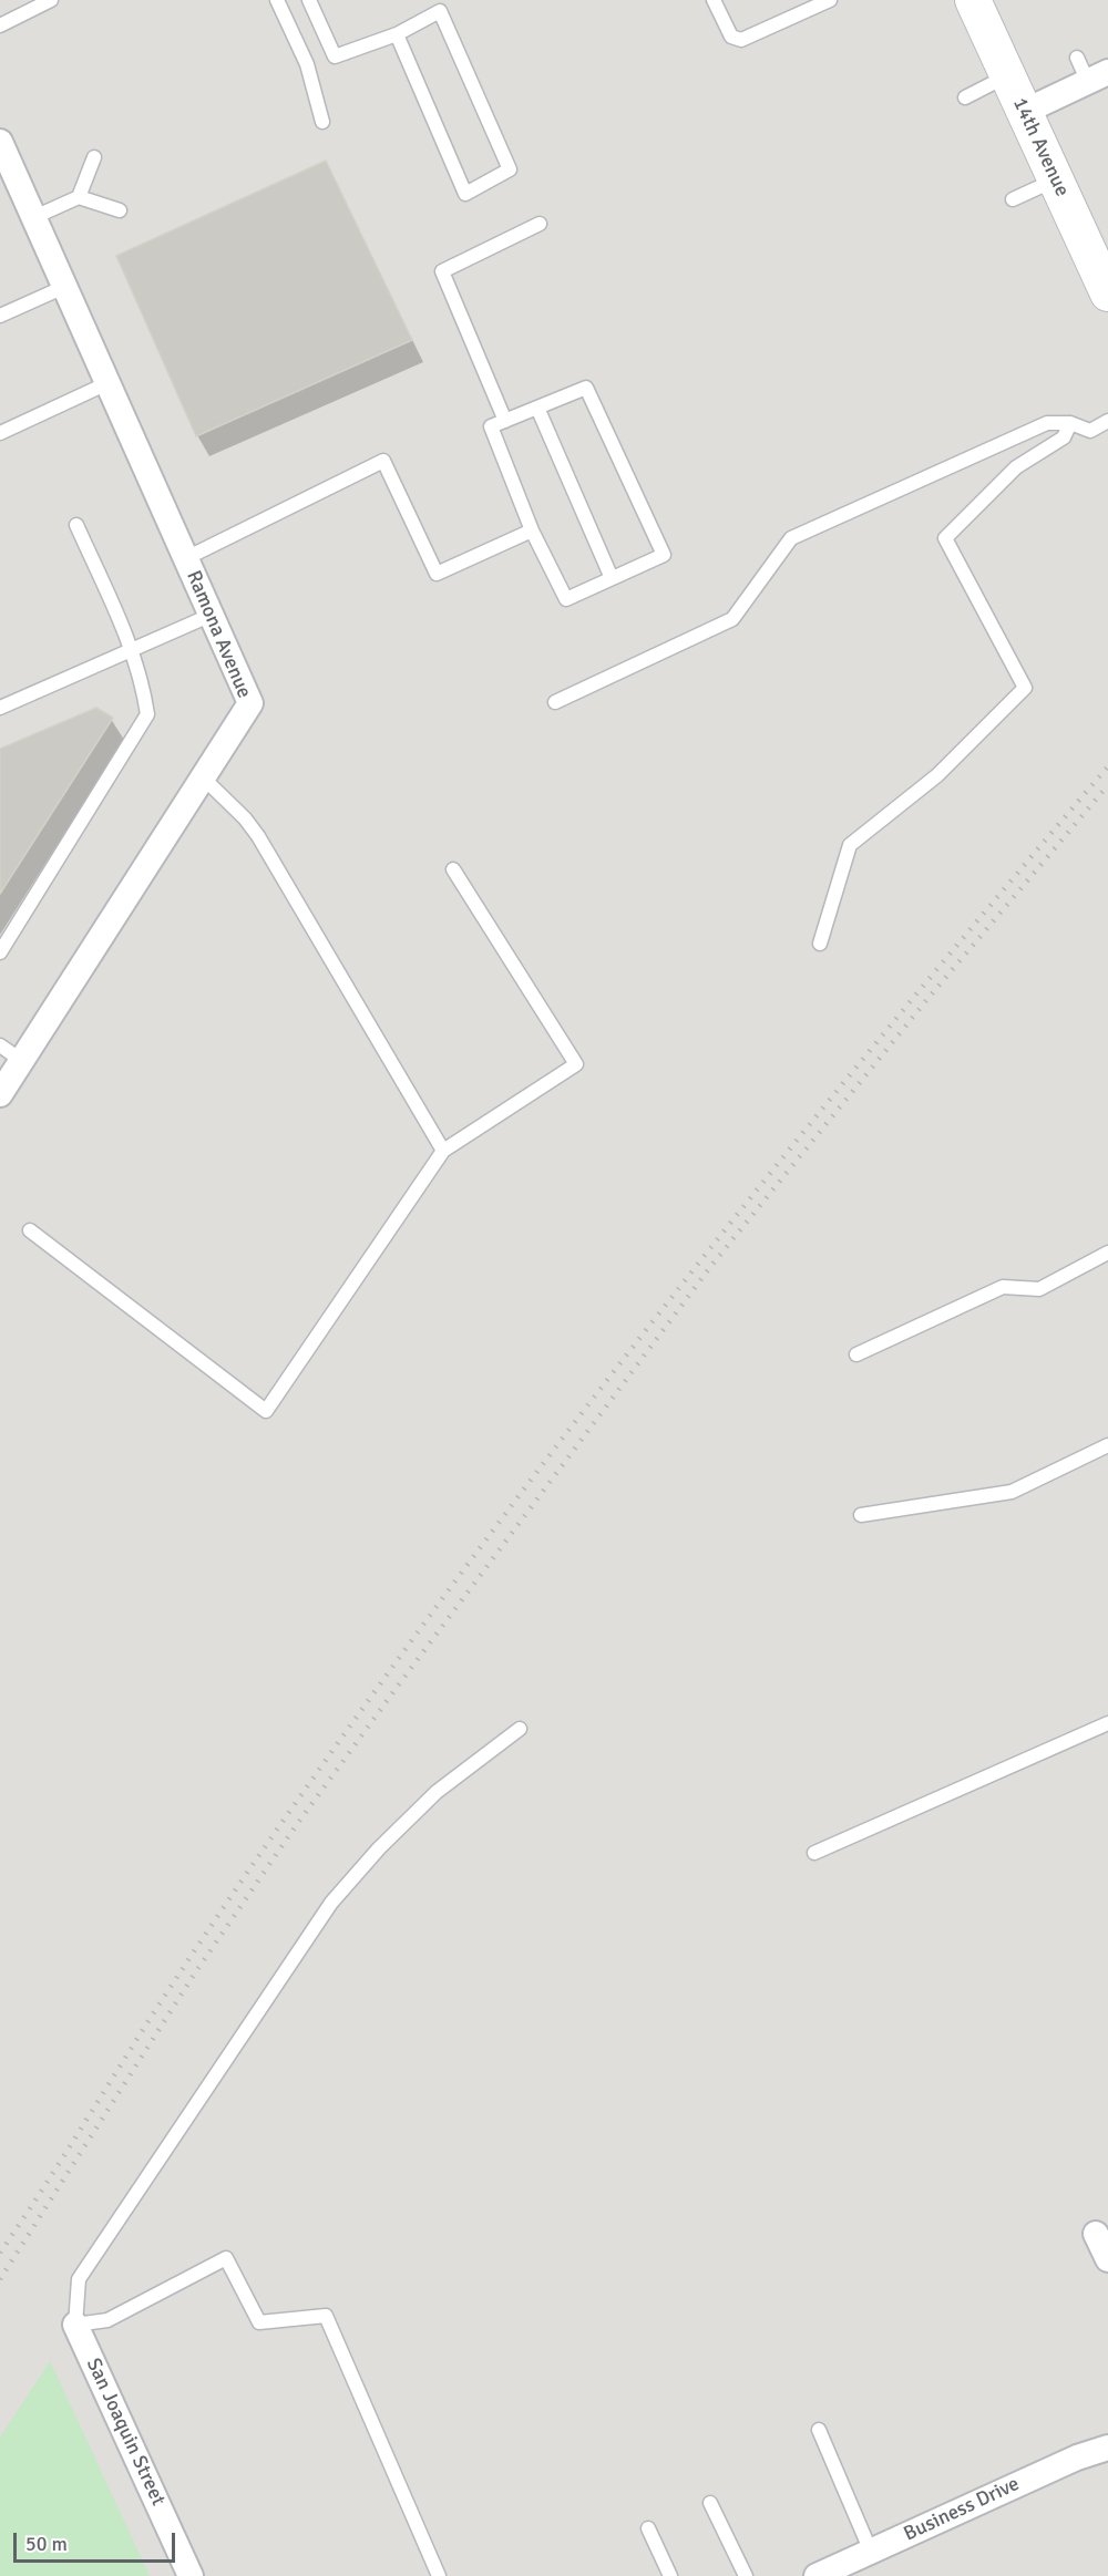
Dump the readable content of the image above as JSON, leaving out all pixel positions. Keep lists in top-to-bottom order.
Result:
{
  "streets": {
    "main road": ["14th Avenue"],
    "street": ["Ramona Avenue", "San Joaquin Street", "Business Drive"]
  },
  "scale_bar": "50 m"
}
